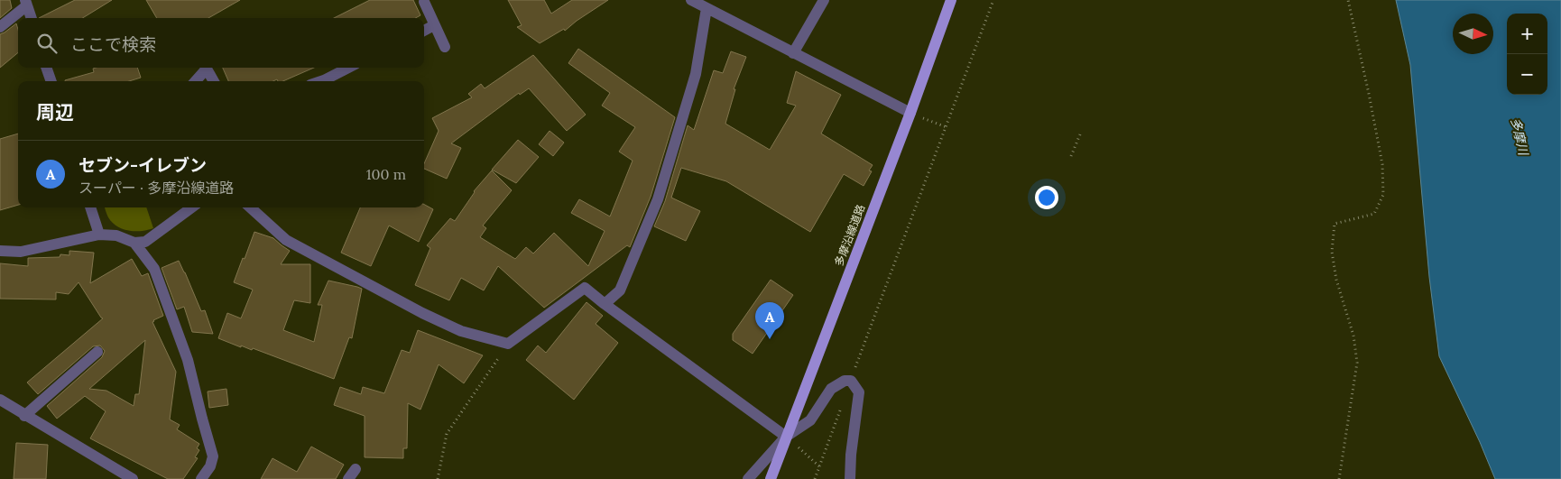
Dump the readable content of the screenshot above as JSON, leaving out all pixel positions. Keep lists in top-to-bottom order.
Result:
{
  "streets": {
    "main road": ["多摩沿線道路"]
  },
  "water": ["多摩川"],
  "north": "right",
  "page": {
    "map_buttons": ["+", "−"],
    "search": "ここで検索",
    "heading": "周辺",
    "list": [
      {
        "mark": "A",
        "name": "セブン-イレブン",
        "note": "スーパー · 多摩沿線道路",
        "value": "100 m"
      }
    ],
    "pins": "A"
  }
}
